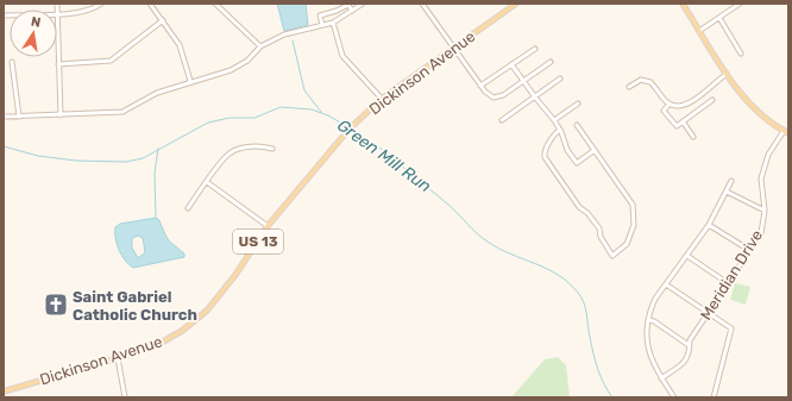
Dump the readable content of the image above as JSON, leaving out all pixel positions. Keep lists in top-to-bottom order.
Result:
{
  "streets": {
    "main road": ["Dickinson Avenue", "US 13"],
    "street": ["Meridian Drive"]
  },
  "water": ["Green Mill Run"],
  "places": {
    "church": ["Saint Gabriel Catholic Church"]
  },
  "north": "top"
}
